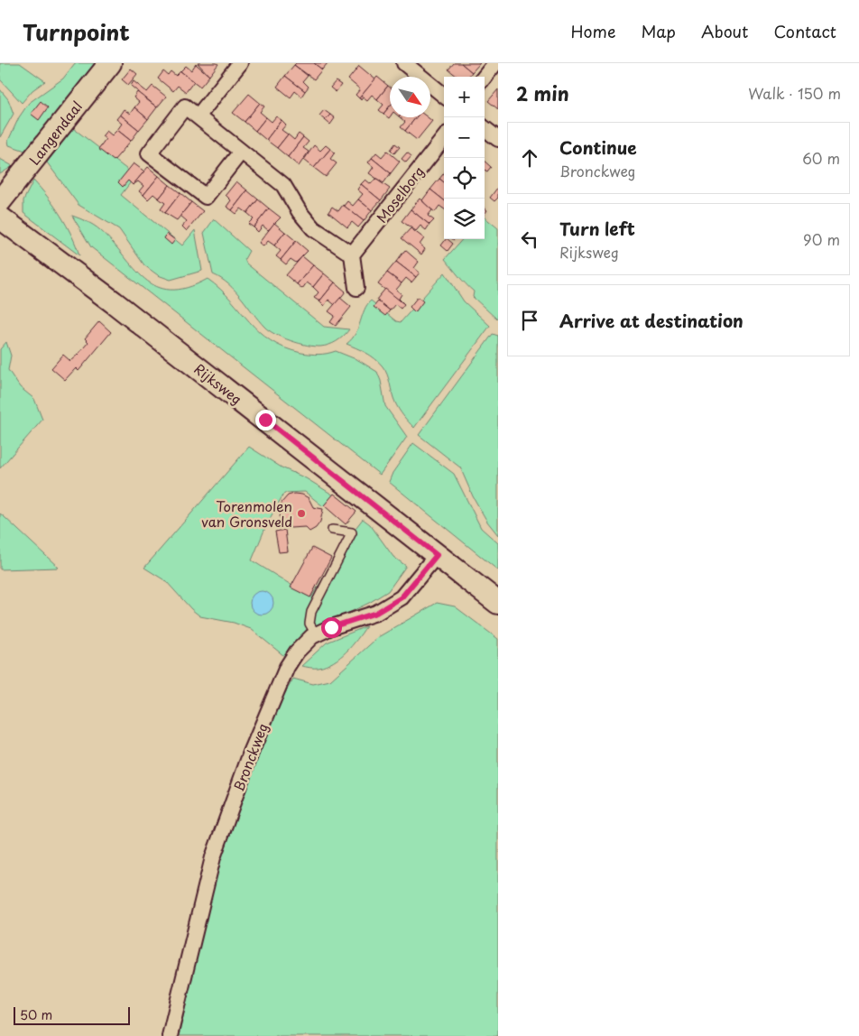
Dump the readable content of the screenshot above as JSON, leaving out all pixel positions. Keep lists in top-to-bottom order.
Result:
{
  "streets": {
    "main road": ["Langendaal", "Rijksweg"],
    "street": ["Moselborg", "Bronckweg"]
  },
  "crossings": [
    ["Rijksweg", "Bronckweg"]
  ],
  "places": ["Torenmolen van Gronsveld"],
  "scale_bar": "50 m",
  "north": "bottom right",
  "page": {
    "header": "Turnpoint",
    "nav": [
      "Home",
      "Map",
      "About",
      "Contact"
    ],
    "heading": ["2 min", "Walk · 150 m"],
    "map_buttons": ["+", "−"],
    "list": [
      ["Continue", "Bronckweg", "60 m"],
      ["Turn left", "Rijksweg", "90 m"],
      "Arrive at destination"
    ],
    "scale": "50 m"
  }
}
